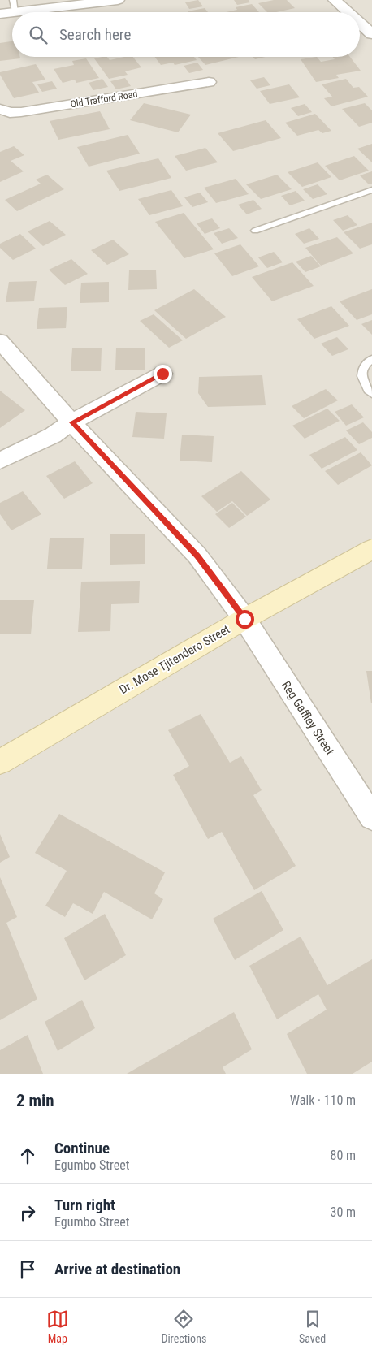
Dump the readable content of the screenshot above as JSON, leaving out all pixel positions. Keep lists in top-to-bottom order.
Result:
{
  "streets": {
    "street": ["Old Trafford Road", "Dr. Mose Tjitendero Street", "Reg Gaffley Street"]
  },
  "crossings": [
    ["Dr. Mose Tjitendero Street", "Reg Gaffley Street"]
  ],
  "page": {
    "search": "Search here",
    "heading": ["2 min", "Walk · 110 m"],
    "list": [
      ["Continue", "Egumbo Street", "80 m"],
      ["Turn right", "Egumbo Street", "30 m"],
      "Arrive at destination"
    ],
    "nav": ["Map", "Directions", "Saved"]
  }
}
